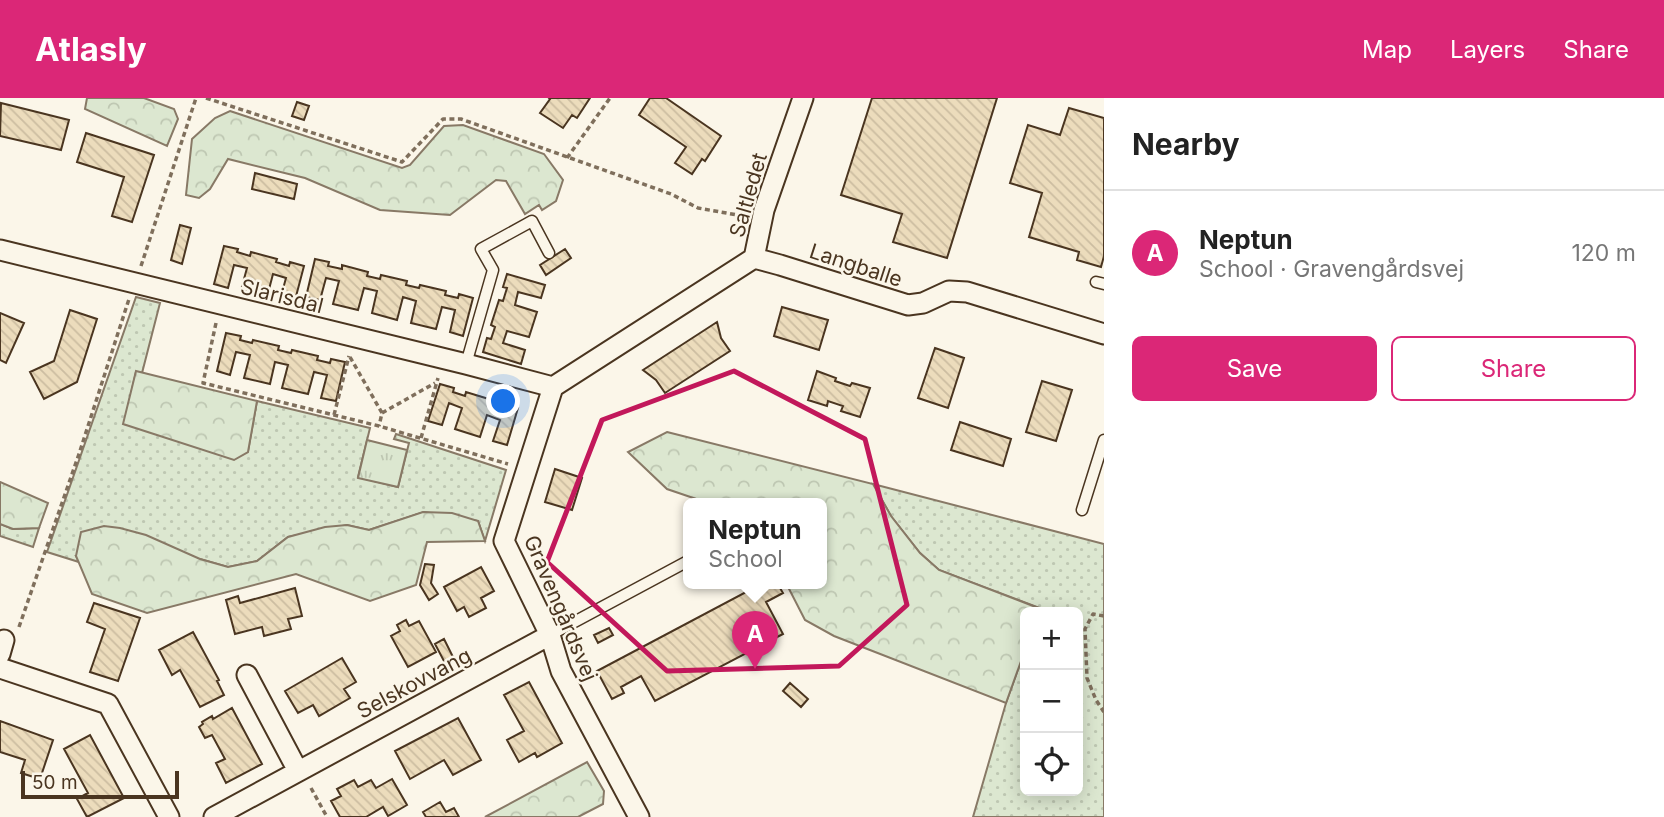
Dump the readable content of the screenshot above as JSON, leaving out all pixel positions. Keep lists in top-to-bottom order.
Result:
{
  "streets": {
    "street": [
      "Saltledet",
      "Langballe",
      "Slarisdal",
      "Gravengårdsvej",
      "Selskovvang"
    ]
  },
  "crossings": [
    ["Saltledet", "Langballe"],
    ["Saltledet", "Slarisdal"],
    ["Saltledet", "Gravengårdsvej"],
    ["Slarisdal", "Gravengårdsvej"],
    ["Gravengårdsvej", "Selskovvang"]
  ],
  "scale_bar": "50 m",
  "page": {
    "header": "Atlasly",
    "nav": ["Map", "Layers", "Share"],
    "heading": "Nearby",
    "list": [
      {
        "mark": "A",
        "name": "Neptun",
        "note": "School · Gravengårdsvej",
        "value": "120 m"
      }
    ],
    "buttons": ["Save", "Share"],
    "popup": ["Neptun", "School"],
    "map_buttons": ["+", "−"],
    "pins": "A",
    "scale": "50 m"
  }
}
